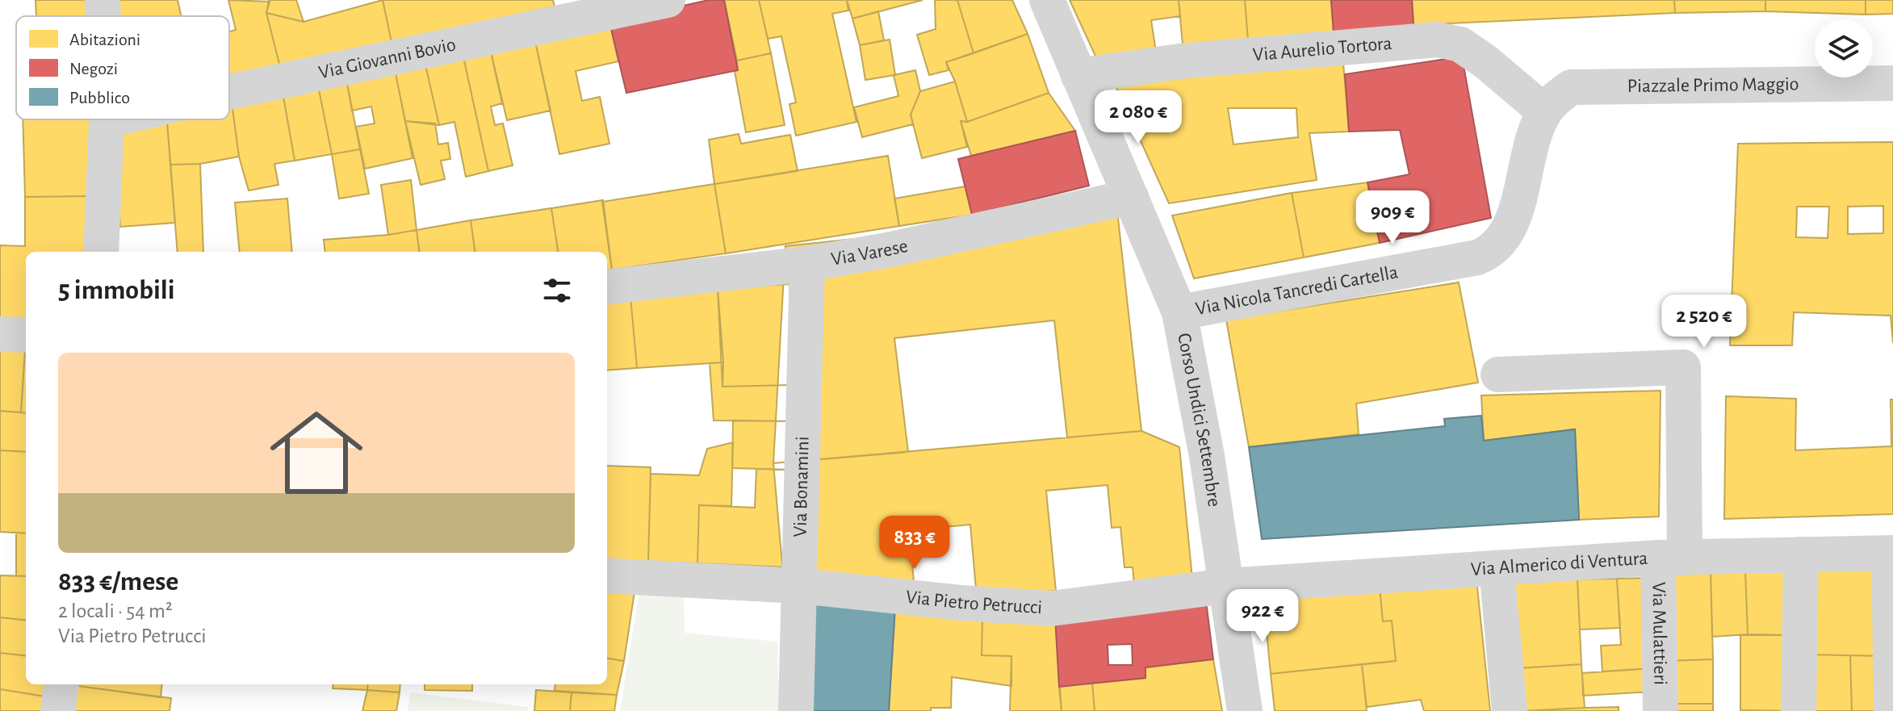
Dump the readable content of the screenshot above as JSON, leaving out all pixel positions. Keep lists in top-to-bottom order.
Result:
{
  "streets": {
    "street": [
      "Via Aurelio Tortora",
      "Via Giovanni Bovio",
      "Piazzale Primo Maggio",
      "Via Varese",
      "Via Nicola Tancredi Cartella",
      "Corso Undici Settembre",
      "Via Bonamini",
      "Via Almerico di Ventura",
      "Via Pietro Petrucci",
      "Via Mulattieri"
    ]
  },
  "crossings": [
    ["Via Aurelio Tortora", "Piazzale Primo Maggio"],
    ["Via Aurelio Tortora", "Via Nicola Tancredi Cartella"],
    ["Via Aurelio Tortora", "Corso Undici Settembre"],
    ["Piazzale Primo Maggio", "Via Nicola Tancredi Cartella"],
    ["Via Varese", "Corso Undici Settembre"],
    ["Via Varese", "Via Bonamini"],
    ["Via Nicola Tancredi Cartella", "Corso Undici Settembre"],
    ["Corso Undici Settembre", "Via Almerico di Ventura"],
    ["Corso Undici Settembre", "Via Pietro Petrucci"],
    ["Via Bonamini", "Via Pietro Petrucci"],
    ["Via Almerico di Ventura", "Via Pietro Petrucci"],
    ["Via Almerico di Ventura", "Via Mulattieri"]
  ],
  "legend": ["Abitazioni", "Negozi", "Pubblico"],
  "page": {
    "price": [
      "2 080 €",
      "909 €",
      "2 520 €",
      "833 €",
      "922 €"
    ],
    "heading": "5 immobili",
    "list": [
      {
        "name": "833 €/mese",
        "note": "2 locali · 54 m² · Via Pietro Petrucci"
      }
    ]
  }
}
